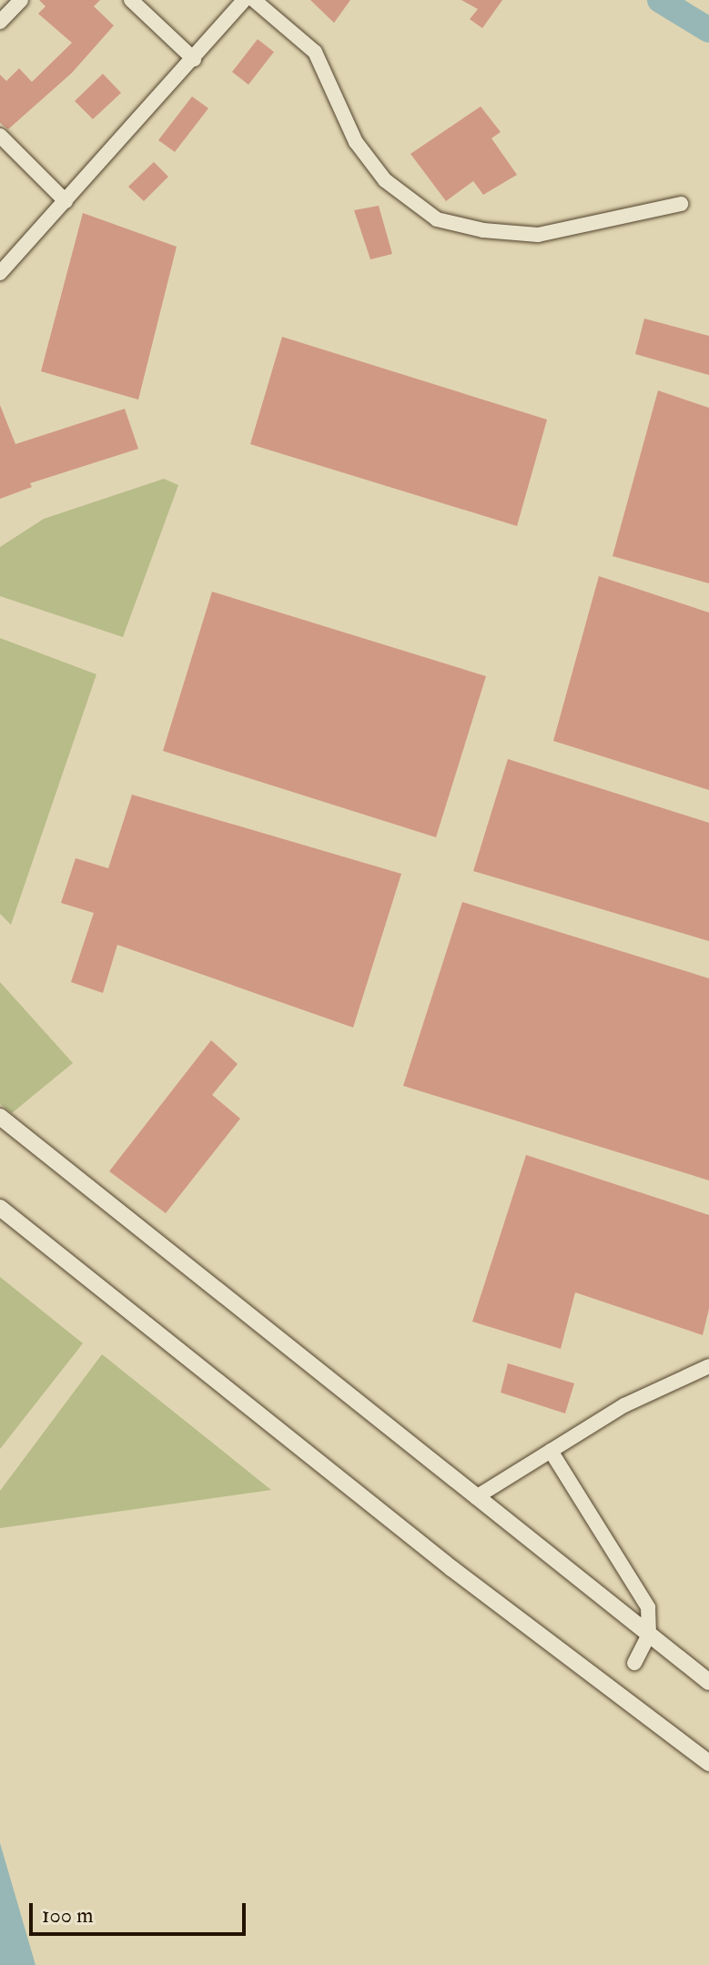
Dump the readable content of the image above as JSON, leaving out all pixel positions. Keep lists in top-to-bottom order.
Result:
{
  "scale_bar": "100 m"
}
